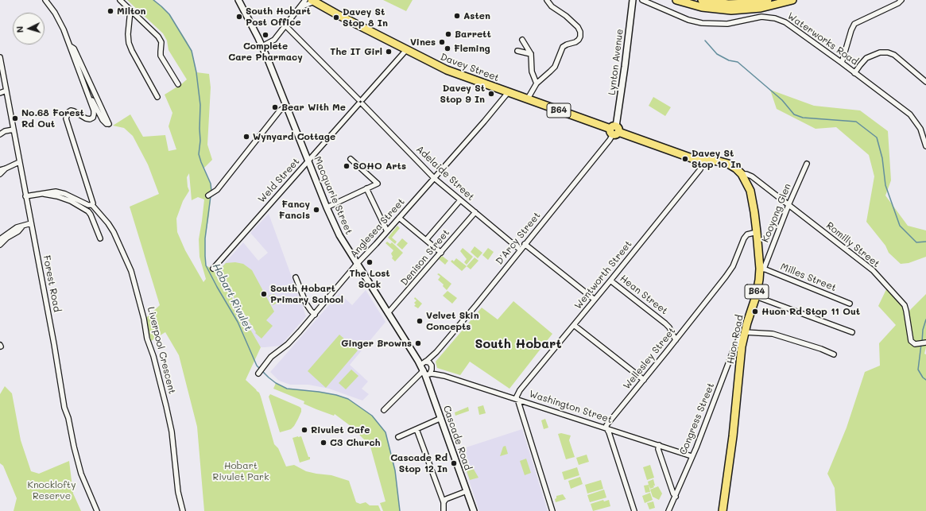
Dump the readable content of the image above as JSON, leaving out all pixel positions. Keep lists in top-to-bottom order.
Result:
{
  "streets": {
    "main road": ["Davey Street", "B64", "Huon Road"],
    "street": [
      "Waterworks Road",
      "Lynton Avenue",
      "Adelaide Street",
      "Weld Street",
      "Macquarie Street",
      "Kooyong Glen",
      "Anglesea Street",
      "D'Arcy Street",
      "Romilly Street",
      "Denison Street",
      "Wentworth Street",
      "Milles Street",
      "Forest Road",
      "Hean Street",
      "Liverpool Crescent",
      "Wellesley Street",
      "Washington Street",
      "Congress Street",
      "Cascade Road"
    ]
  },
  "crossings": [
    ["Lynton Avenue", "Davey Street"],
    ["Lynton Avenue", "D'Arcy Street"],
    ["Davey Street", "Weld Street"],
    ["Davey Street", "Anglesea Street"],
    ["Davey Street", "D'Arcy Street"],
    ["Davey Street", "Romilly Street"],
    ["Davey Street", "Wentworth Street"],
    ["Davey Street", "Huon Road"],
    ["Adelaide Street", "Weld Street"],
    ["Adelaide Street", "Anglesea Street"],
    ["Adelaide Street", "D'Arcy Street"],
    ["Adelaide Street", "Denison Street"],
    ["Weld Street", "Macquarie Street"],
    ["Macquarie Street", "Anglesea Street"],
    ["Macquarie Street", "D'Arcy Street"],
    ["Macquarie Street", "Denison Street"],
    ["Macquarie Street", "Washington Street"],
    ["Macquarie Street", "Cascade Road"],
    ["Kooyong Glen", "Romilly Street"],
    ["Kooyong Glen", "Milles Street"],
    ["Kooyong Glen", "Huon Road"],
    ["D'Arcy Street", "Washington Street"],
    ["Romilly Street", "Huon Road"],
    ["Wentworth Street", "Hean Street"],
    ["Wentworth Street", "Washington Street"],
    ["Milles Street", "Huon Road"],
    ["Forest Road", "Liverpool Crescent"],
    ["Hean Street", "Wellesley Street"],
    ["Huon Road", "Wellesley Street"],
    ["Huon Road", "Congress Street"],
    ["Wellesley Street", "Washington Street"],
    ["Washington Street", "Congress Street"],
    ["Washington Street", "Cascade Road"]
  ],
  "districts": ["South Hobart"],
  "water": ["Hobart Rivulet"],
  "parks": ["Hobart Rivulet Park", "Knocklofty Reserve"],
  "places": [
    "Milton",
    "Asten",
    "South Hobart Post Office",
    "Davey St Stop 8 In",
    "Barrett",
    "Complete Care Pharmacy",
    "Vines",
    "Fleming",
    "The IT Girl",
    "Davey St Stop 9 In",
    "Bear With Me",
    "No.68 Forest Rd Out",
    "Wynyard Cottage",
    "Davey St Stop 10 In",
    "SOHO Arts",
    "Fancy Fancis",
    "The Lost Sock",
    "South Hobart Primary School",
    "Huon Rd Stop 11 Out",
    "Velvet Skin Concepts",
    "Ginger Browns",
    "Rivulet Cafe",
    "C3 Church",
    "Cascade Rd Stop 12 In"
  ],
  "north": "left"
}
